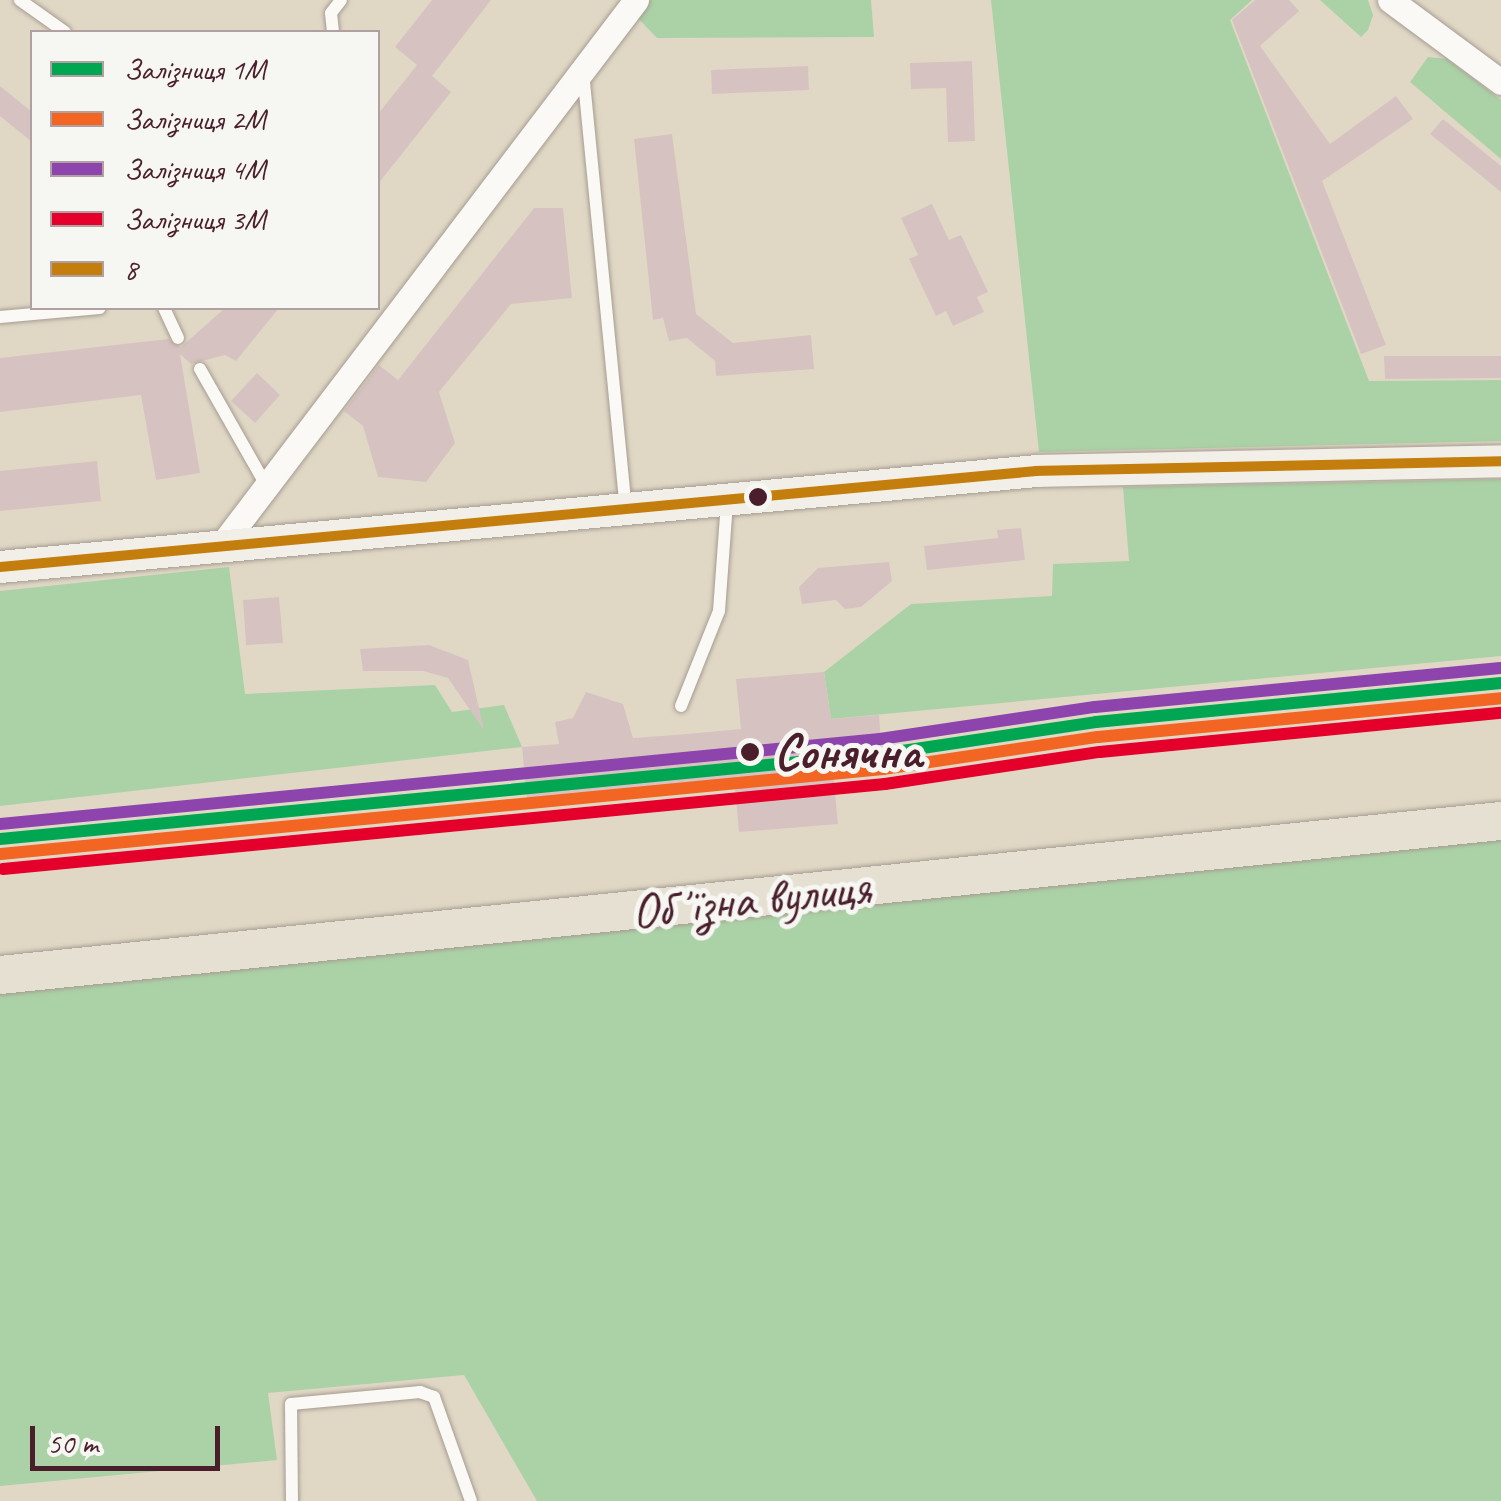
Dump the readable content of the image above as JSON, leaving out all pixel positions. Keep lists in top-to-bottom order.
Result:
{
  "streets": {
    "main road": ["Обʼїзна вулиця"]
  },
  "places": ["Сонячна"],
  "lines": [
    "transit line 8",
    "rail line 4М",
    "rail line 1М",
    "rail line 2М",
    "rail line 3М"
  ],
  "legend": [
    "Залізниця 1М",
    "Залізниця 2М",
    "Залізниця 4М",
    "Залізниця 3М",
    "8"
  ],
  "scale_bar": "50 m"
}
